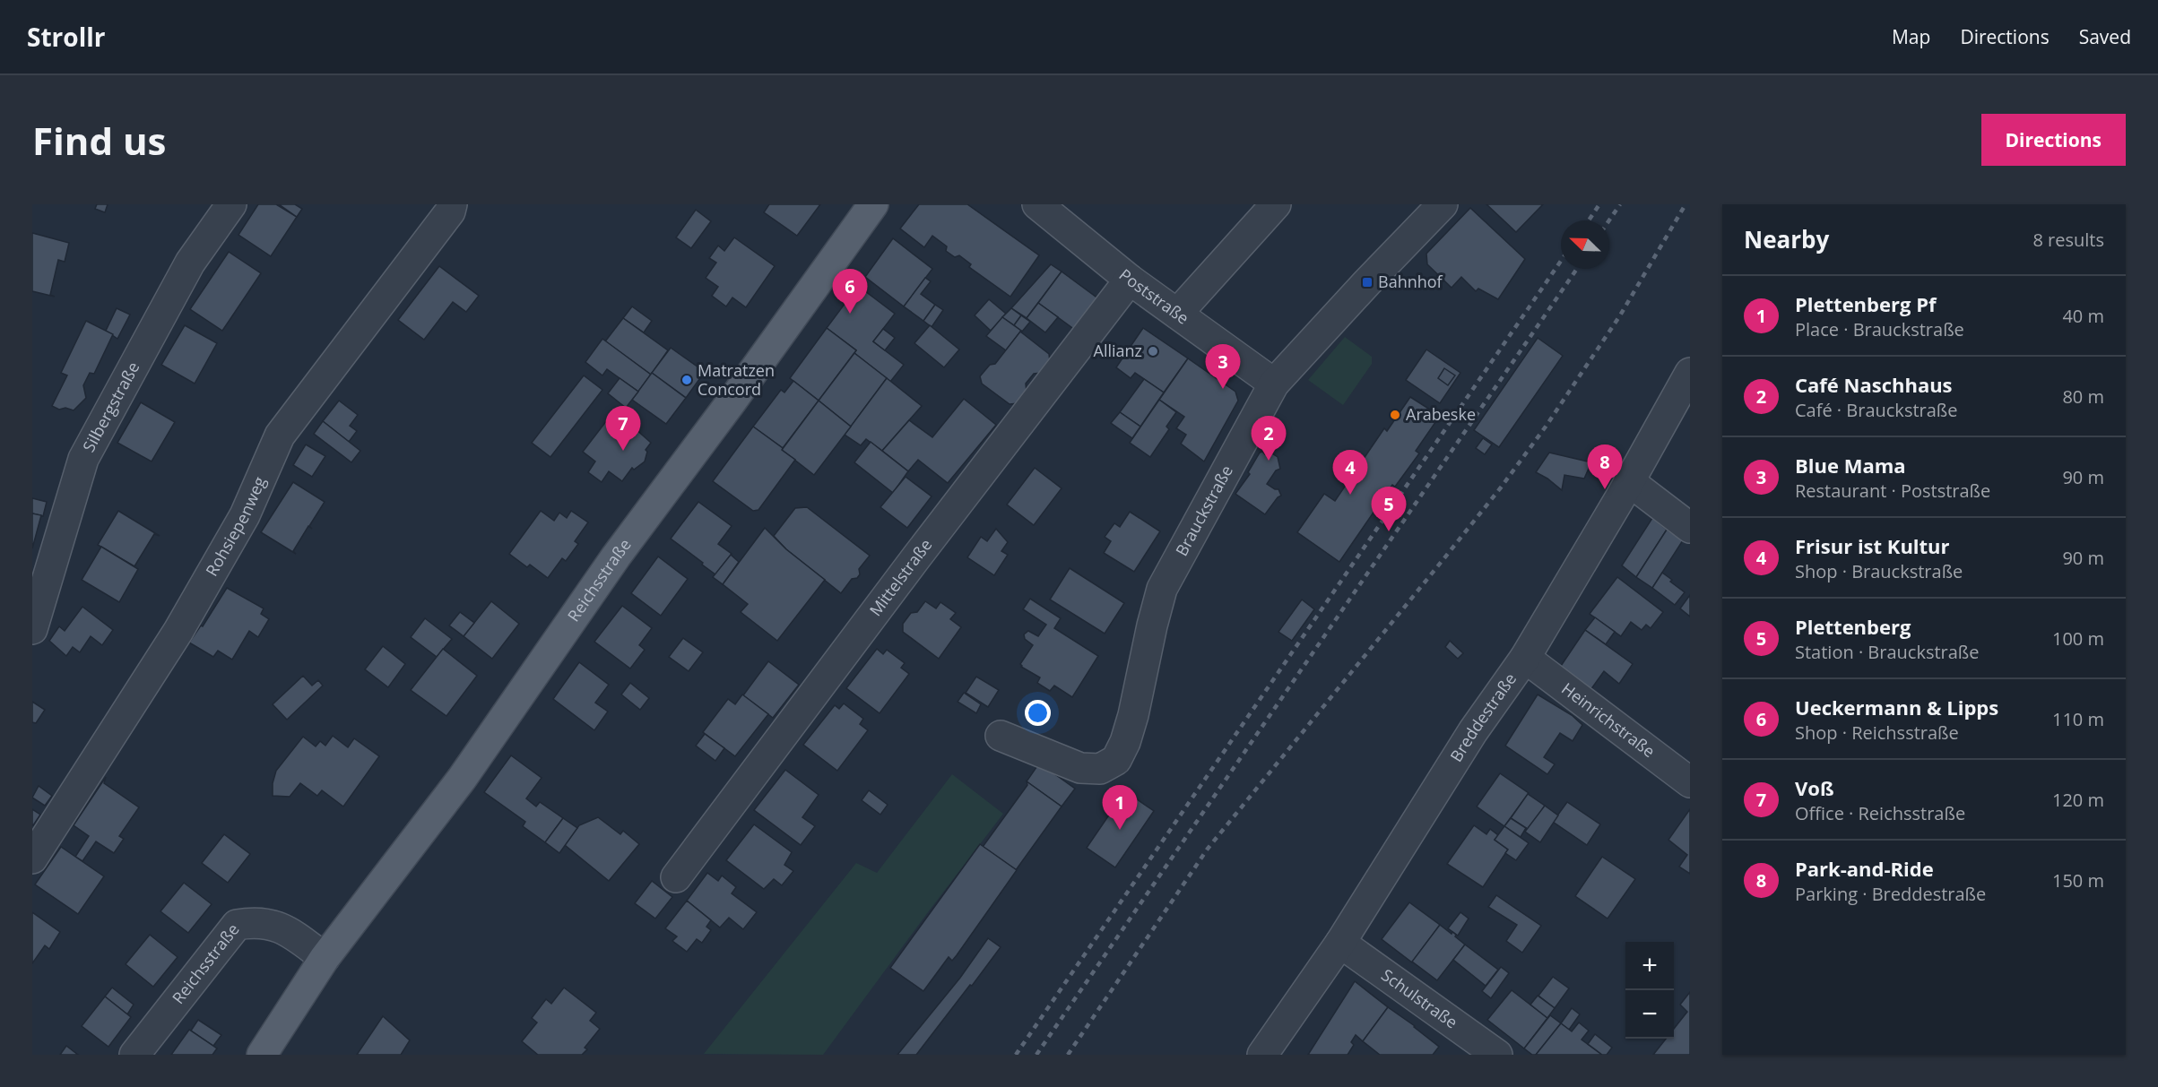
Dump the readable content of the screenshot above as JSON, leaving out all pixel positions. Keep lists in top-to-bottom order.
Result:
{
  "streets": {
    "main road": ["Reichsstraße"],
    "street": [
      "Poststraße",
      "Silbergstraße",
      "Brauckstraße",
      "Rohsiepenweg",
      "Mittelstraße",
      "Breddestraße",
      "Heinrichstraße",
      "Schulstraße"
    ]
  },
  "crossings": [
    ["Poststraße", "Brauckstraße"],
    ["Poststraße", "Mittelstraße"],
    ["Breddestraße", "Heinrichstraße"],
    ["Breddestraße", "Schulstraße"]
  ],
  "places": {
    "transit": ["Bahnhof"],
    "other": ["Allianz", "Matratzen Concord", "Arabeske"]
  },
  "north": "top left",
  "page": {
    "header": "Strollr",
    "nav": ["Map", "Directions", "Saved"],
    "buttons": "Directions",
    "title": "Find us",
    "heading": ["Nearby", "8 results"],
    "pins": [
      "6",
      "3",
      "7",
      "2",
      "8",
      "4",
      "5",
      "1"
    ],
    "list": [
      {
        "mark": "1",
        "name": "Plettenberg Pf",
        "note": "Place · Brauckstraße",
        "value": "40 m"
      },
      {
        "mark": "2",
        "name": "Café Naschhaus",
        "note": "Café · Brauckstraße",
        "value": "80 m"
      },
      {
        "mark": "3",
        "name": "Blue Mama",
        "note": "Restaurant · Poststraße",
        "value": "90 m"
      },
      {
        "mark": "4",
        "name": "Frisur ist Kultur",
        "note": "Shop · Brauckstraße",
        "value": "90 m"
      },
      {
        "mark": "5",
        "name": "Plettenberg",
        "note": "Station · Brauckstraße",
        "value": "100 m"
      },
      {
        "mark": "6",
        "name": "Ueckermann & Lipps",
        "note": "Shop · Reichsstraße",
        "value": "110 m"
      },
      {
        "mark": "7",
        "name": "Voß",
        "note": "Office · Reichsstraße",
        "value": "120 m"
      },
      {
        "mark": "8",
        "name": "Park-and-Ride",
        "note": "Parking · Breddestraße",
        "value": "150 m"
      }
    ],
    "map_buttons": ["+", "−"]
  }
}
